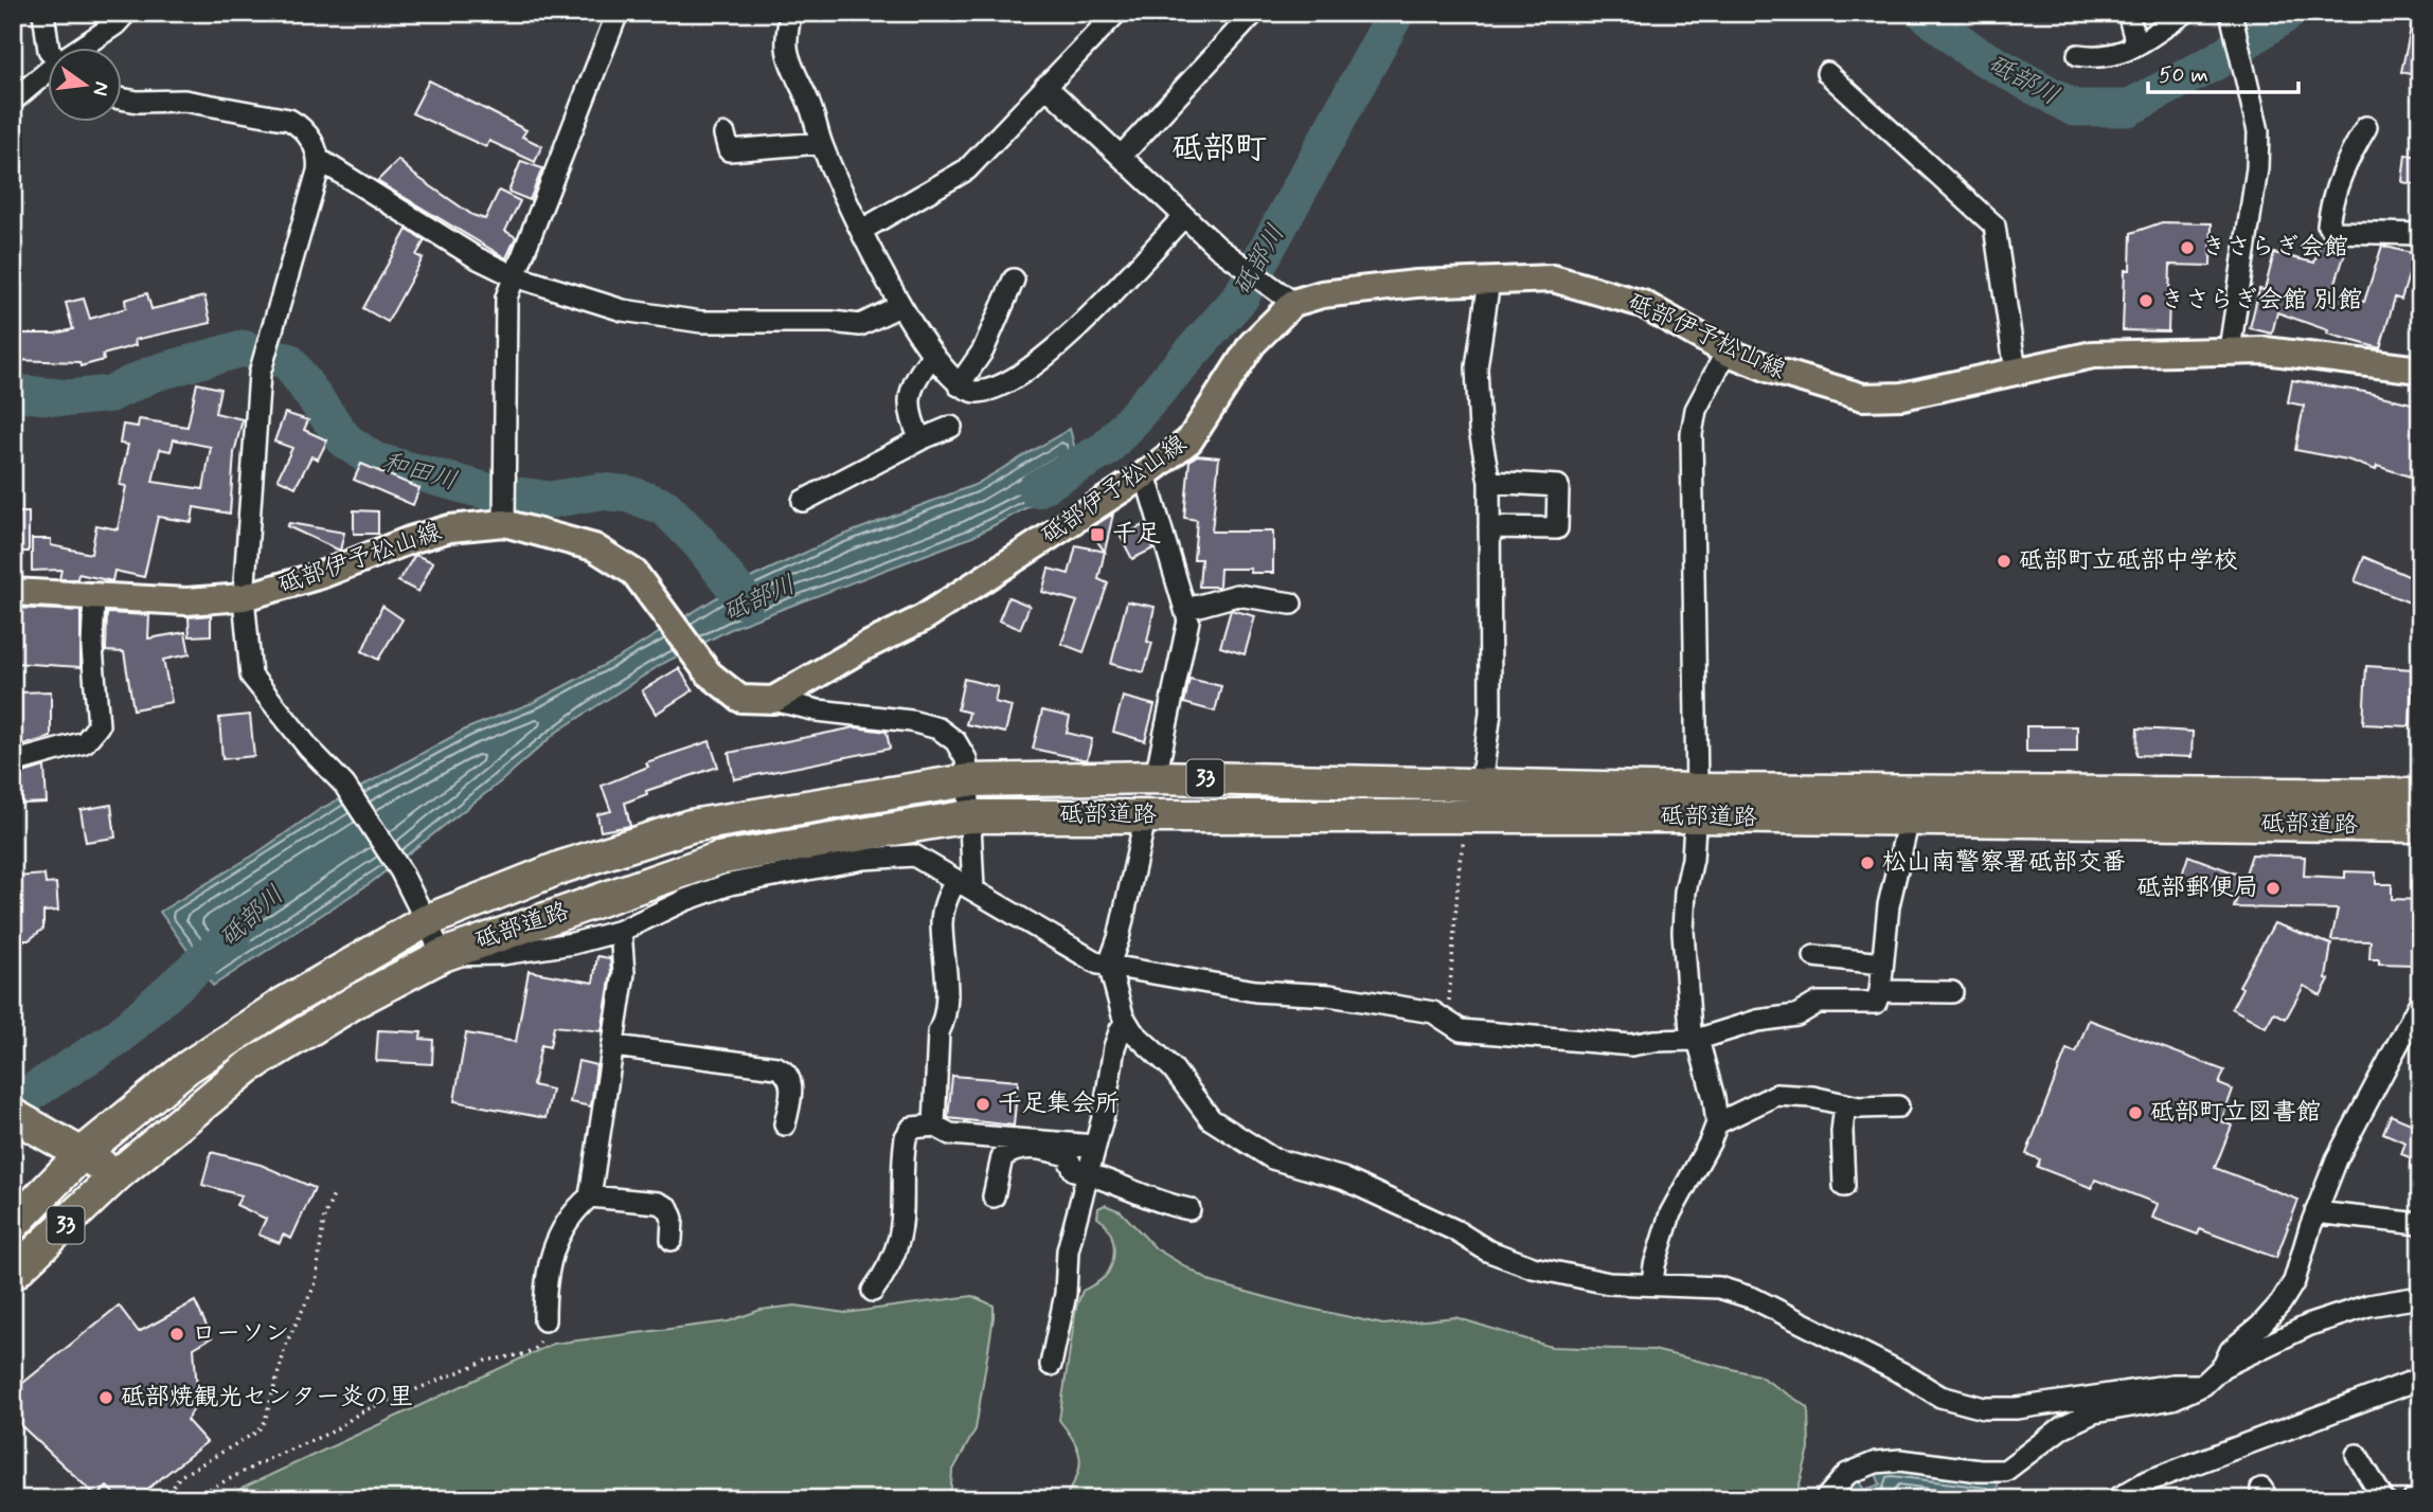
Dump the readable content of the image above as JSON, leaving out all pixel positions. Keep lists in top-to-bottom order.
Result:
{
  "streets": {
    "highway": ["33", "砥部道路"],
    "main road": ["砥部伊予松山線"]
  },
  "districts": ["砥部町"],
  "water": ["砥部川", "和田川"],
  "places": {
    "other": [
      "きさらぎ会館",
      "きさらぎ会館 別館",
      "砥部町立砥部中学校",
      "松山南警察署砥部交番",
      "砥部郵便局",
      "千足集会所",
      "砥部町立図書館",
      "ローソン",
      "砥部焼観光センター炎の里"
    ],
    "transit": ["千足"]
  },
  "scale_bar": "50 m",
  "north": "right"
}
